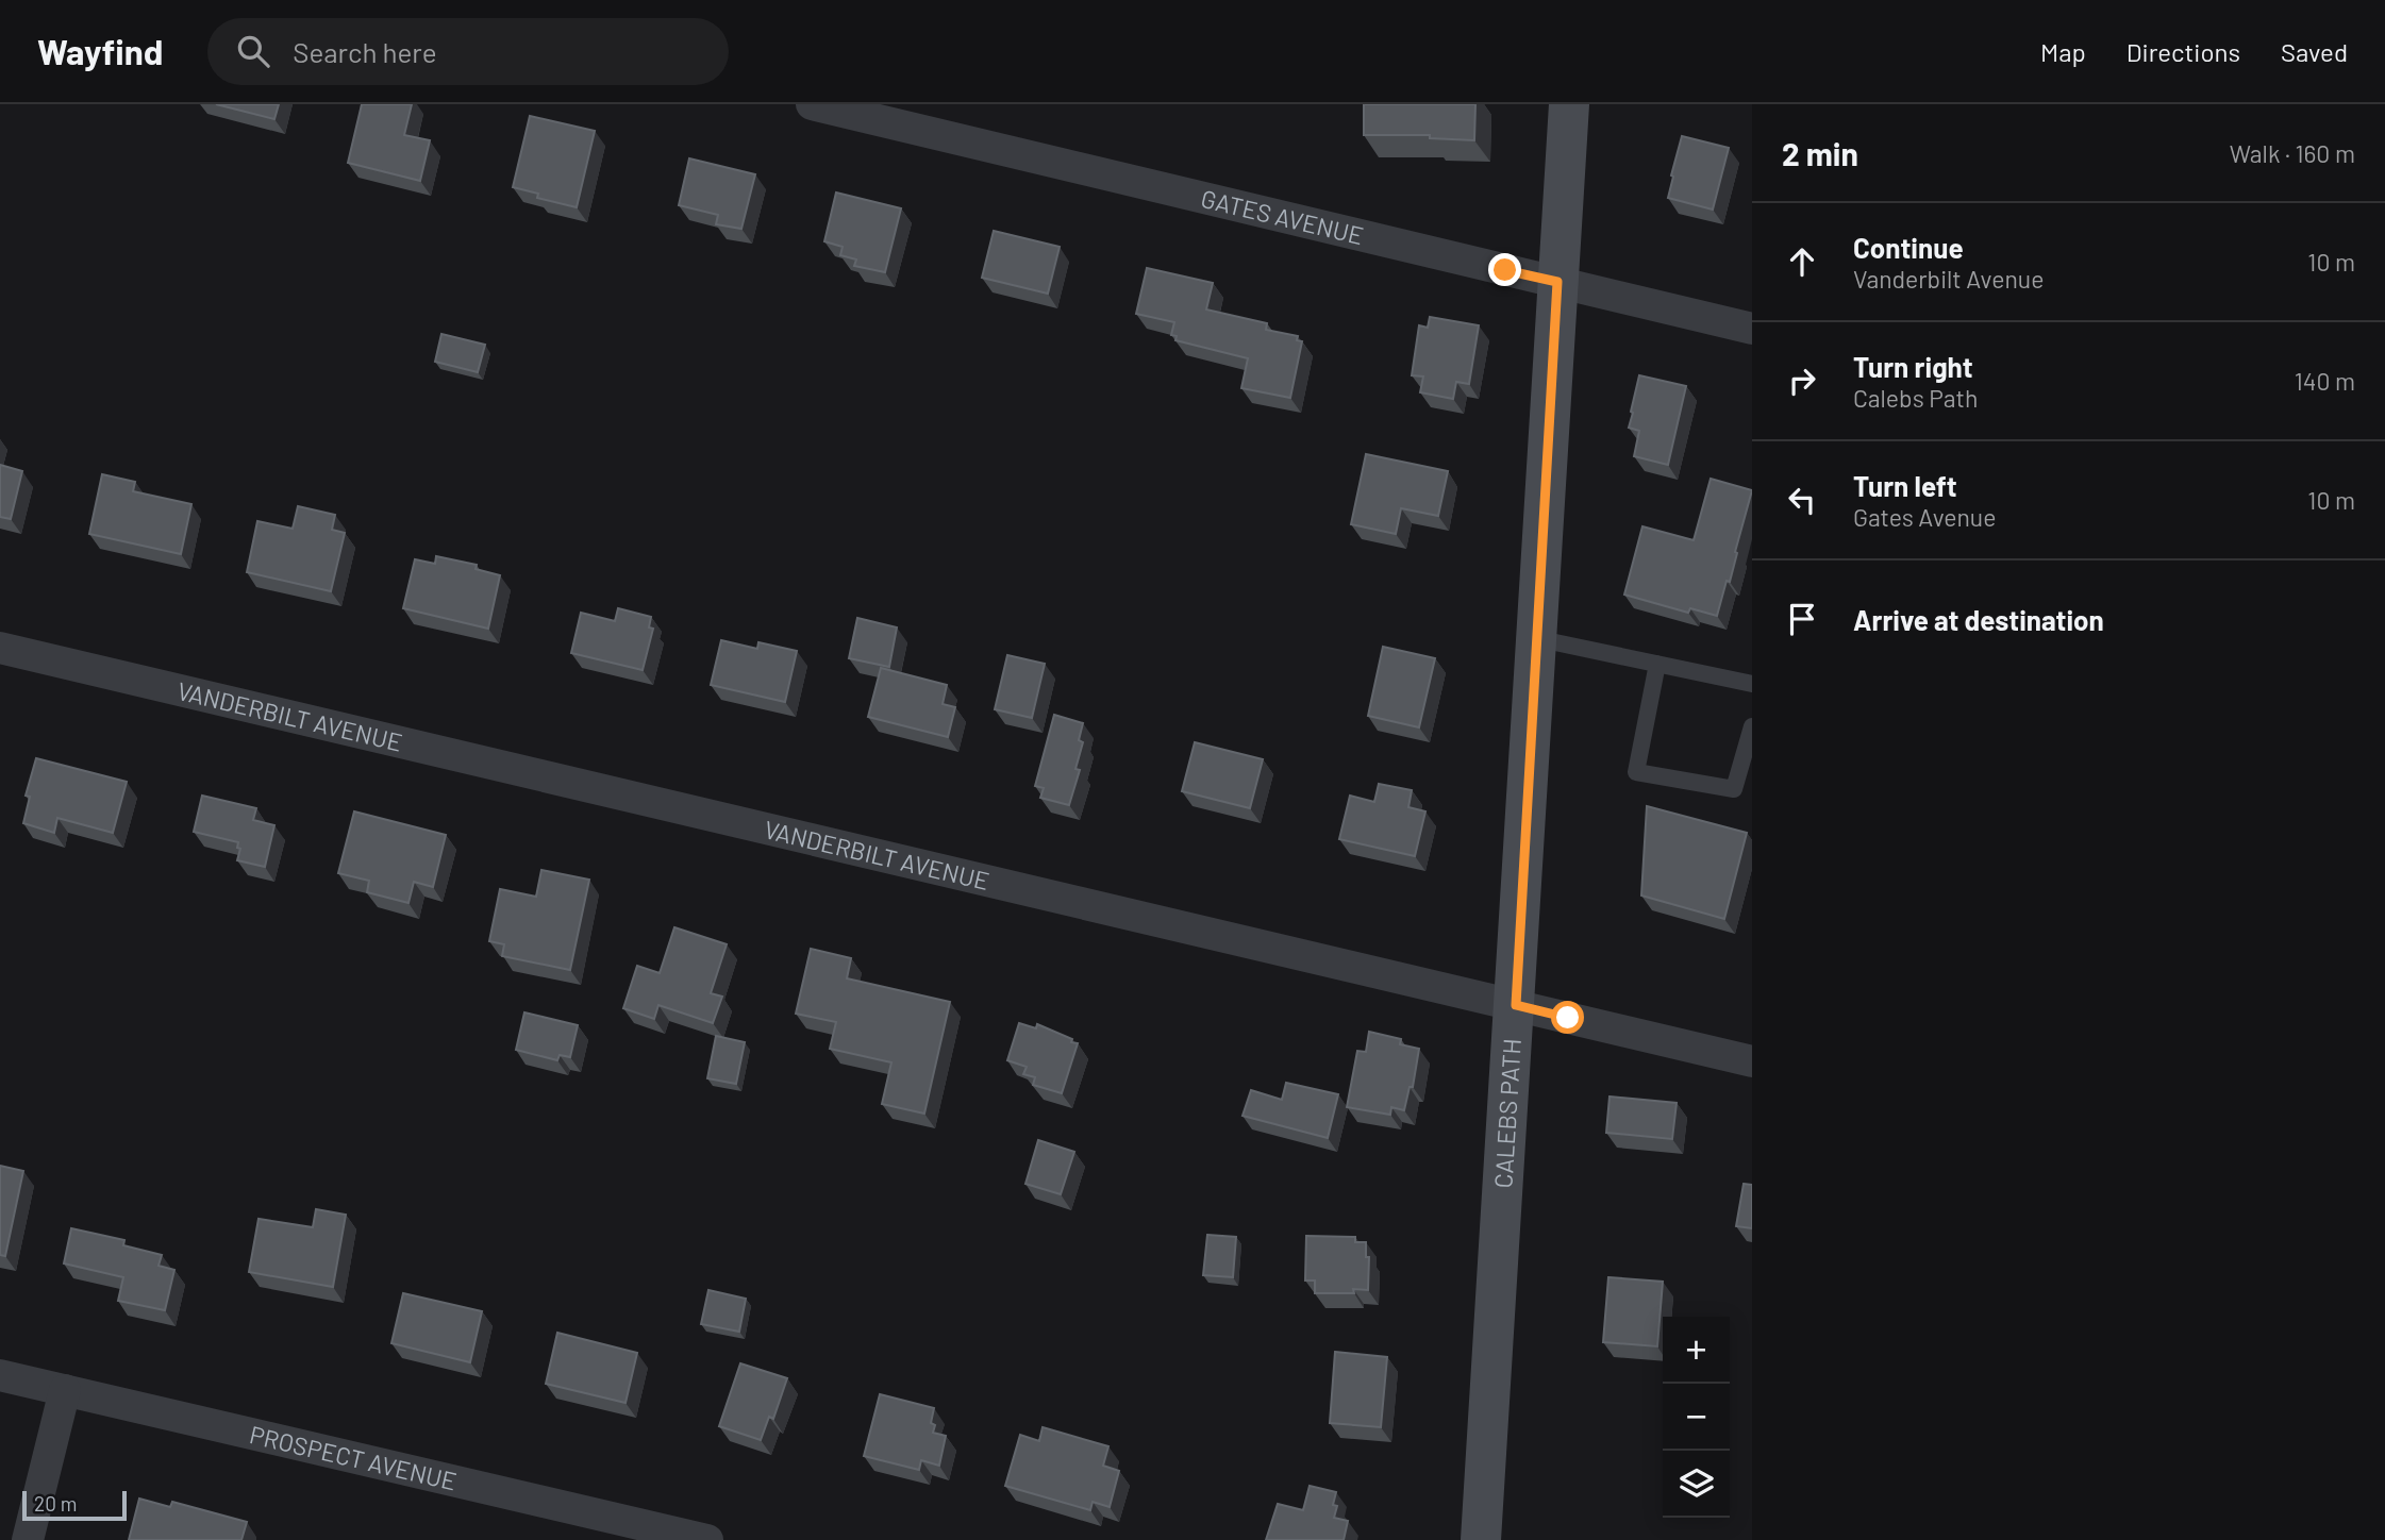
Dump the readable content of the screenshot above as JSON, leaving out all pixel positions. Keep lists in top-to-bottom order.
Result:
{
  "streets": {
    "street": [
      "GATES AVENUE",
      "VANDERBILT AVENUE",
      "CALEBS PATH",
      "PROSPECT AVENUE"
    ]
  },
  "crossings": [
    ["GATES AVENUE", "CALEBS PATH"],
    ["VANDERBILT AVENUE", "CALEBS PATH"]
  ],
  "scale_bar": "20 m",
  "page": {
    "header": "Wayfind",
    "search": "Search here",
    "nav": ["Map", "Directions", "Saved"],
    "heading": ["2 min", "Walk · 160 m"],
    "list": [
      ["Continue", "Vanderbilt Avenue", "10 m"],
      ["Turn right", "Calebs Path", "140 m"],
      ["Turn left", "Gates Avenue", "10 m"],
      "Arrive at destination"
    ],
    "map_buttons": ["+", "−"],
    "scale": "20 m"
  }
}
